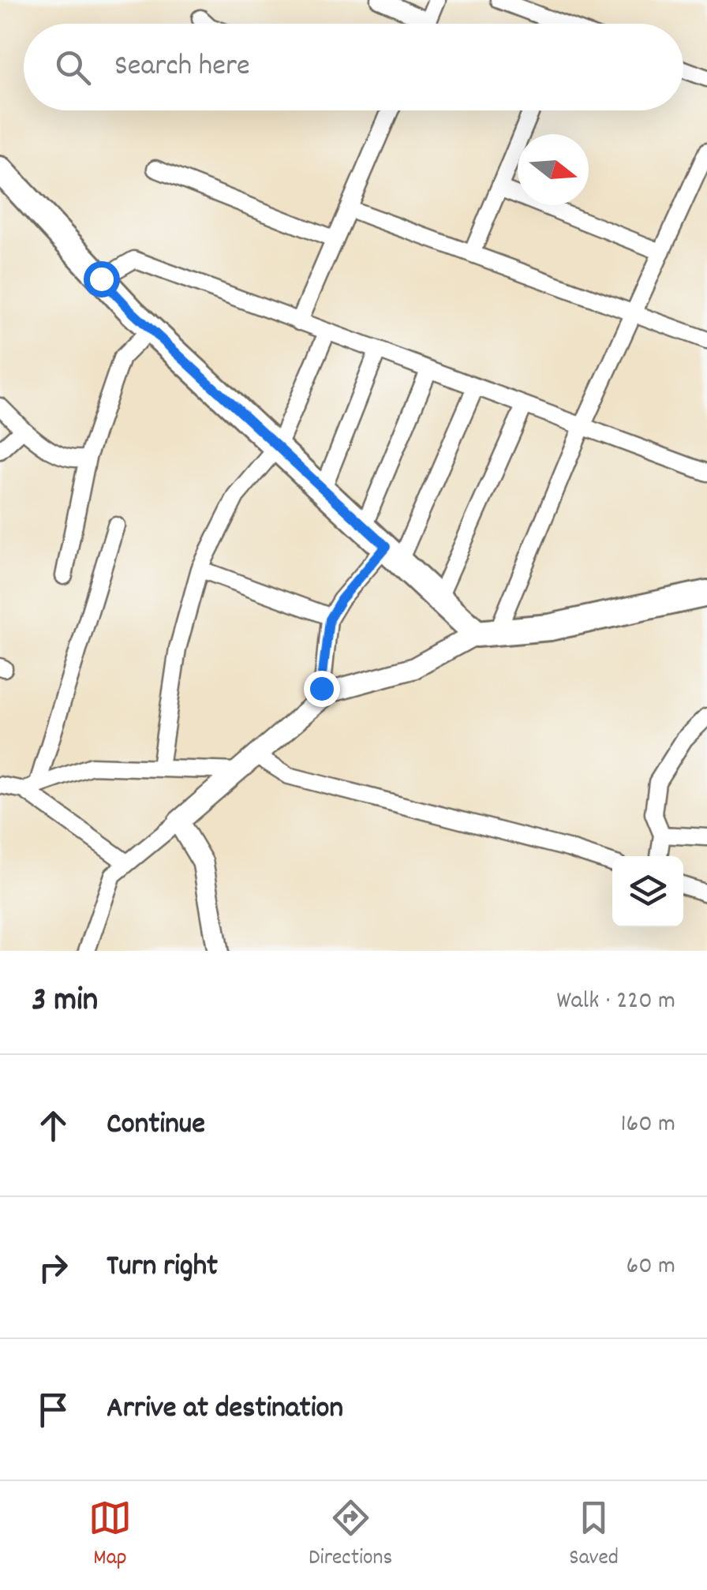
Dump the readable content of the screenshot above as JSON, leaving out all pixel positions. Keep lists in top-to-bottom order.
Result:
{
  "north": "right",
  "page": {
    "search": "Search here",
    "heading": ["3 min", "Walk · 220 m"],
    "list": [
      ["Continue", "160 m"],
      ["Turn right", "60 m"],
      "Arrive at destination"
    ],
    "nav": ["Map", "Directions", "Saved"]
  }
}
